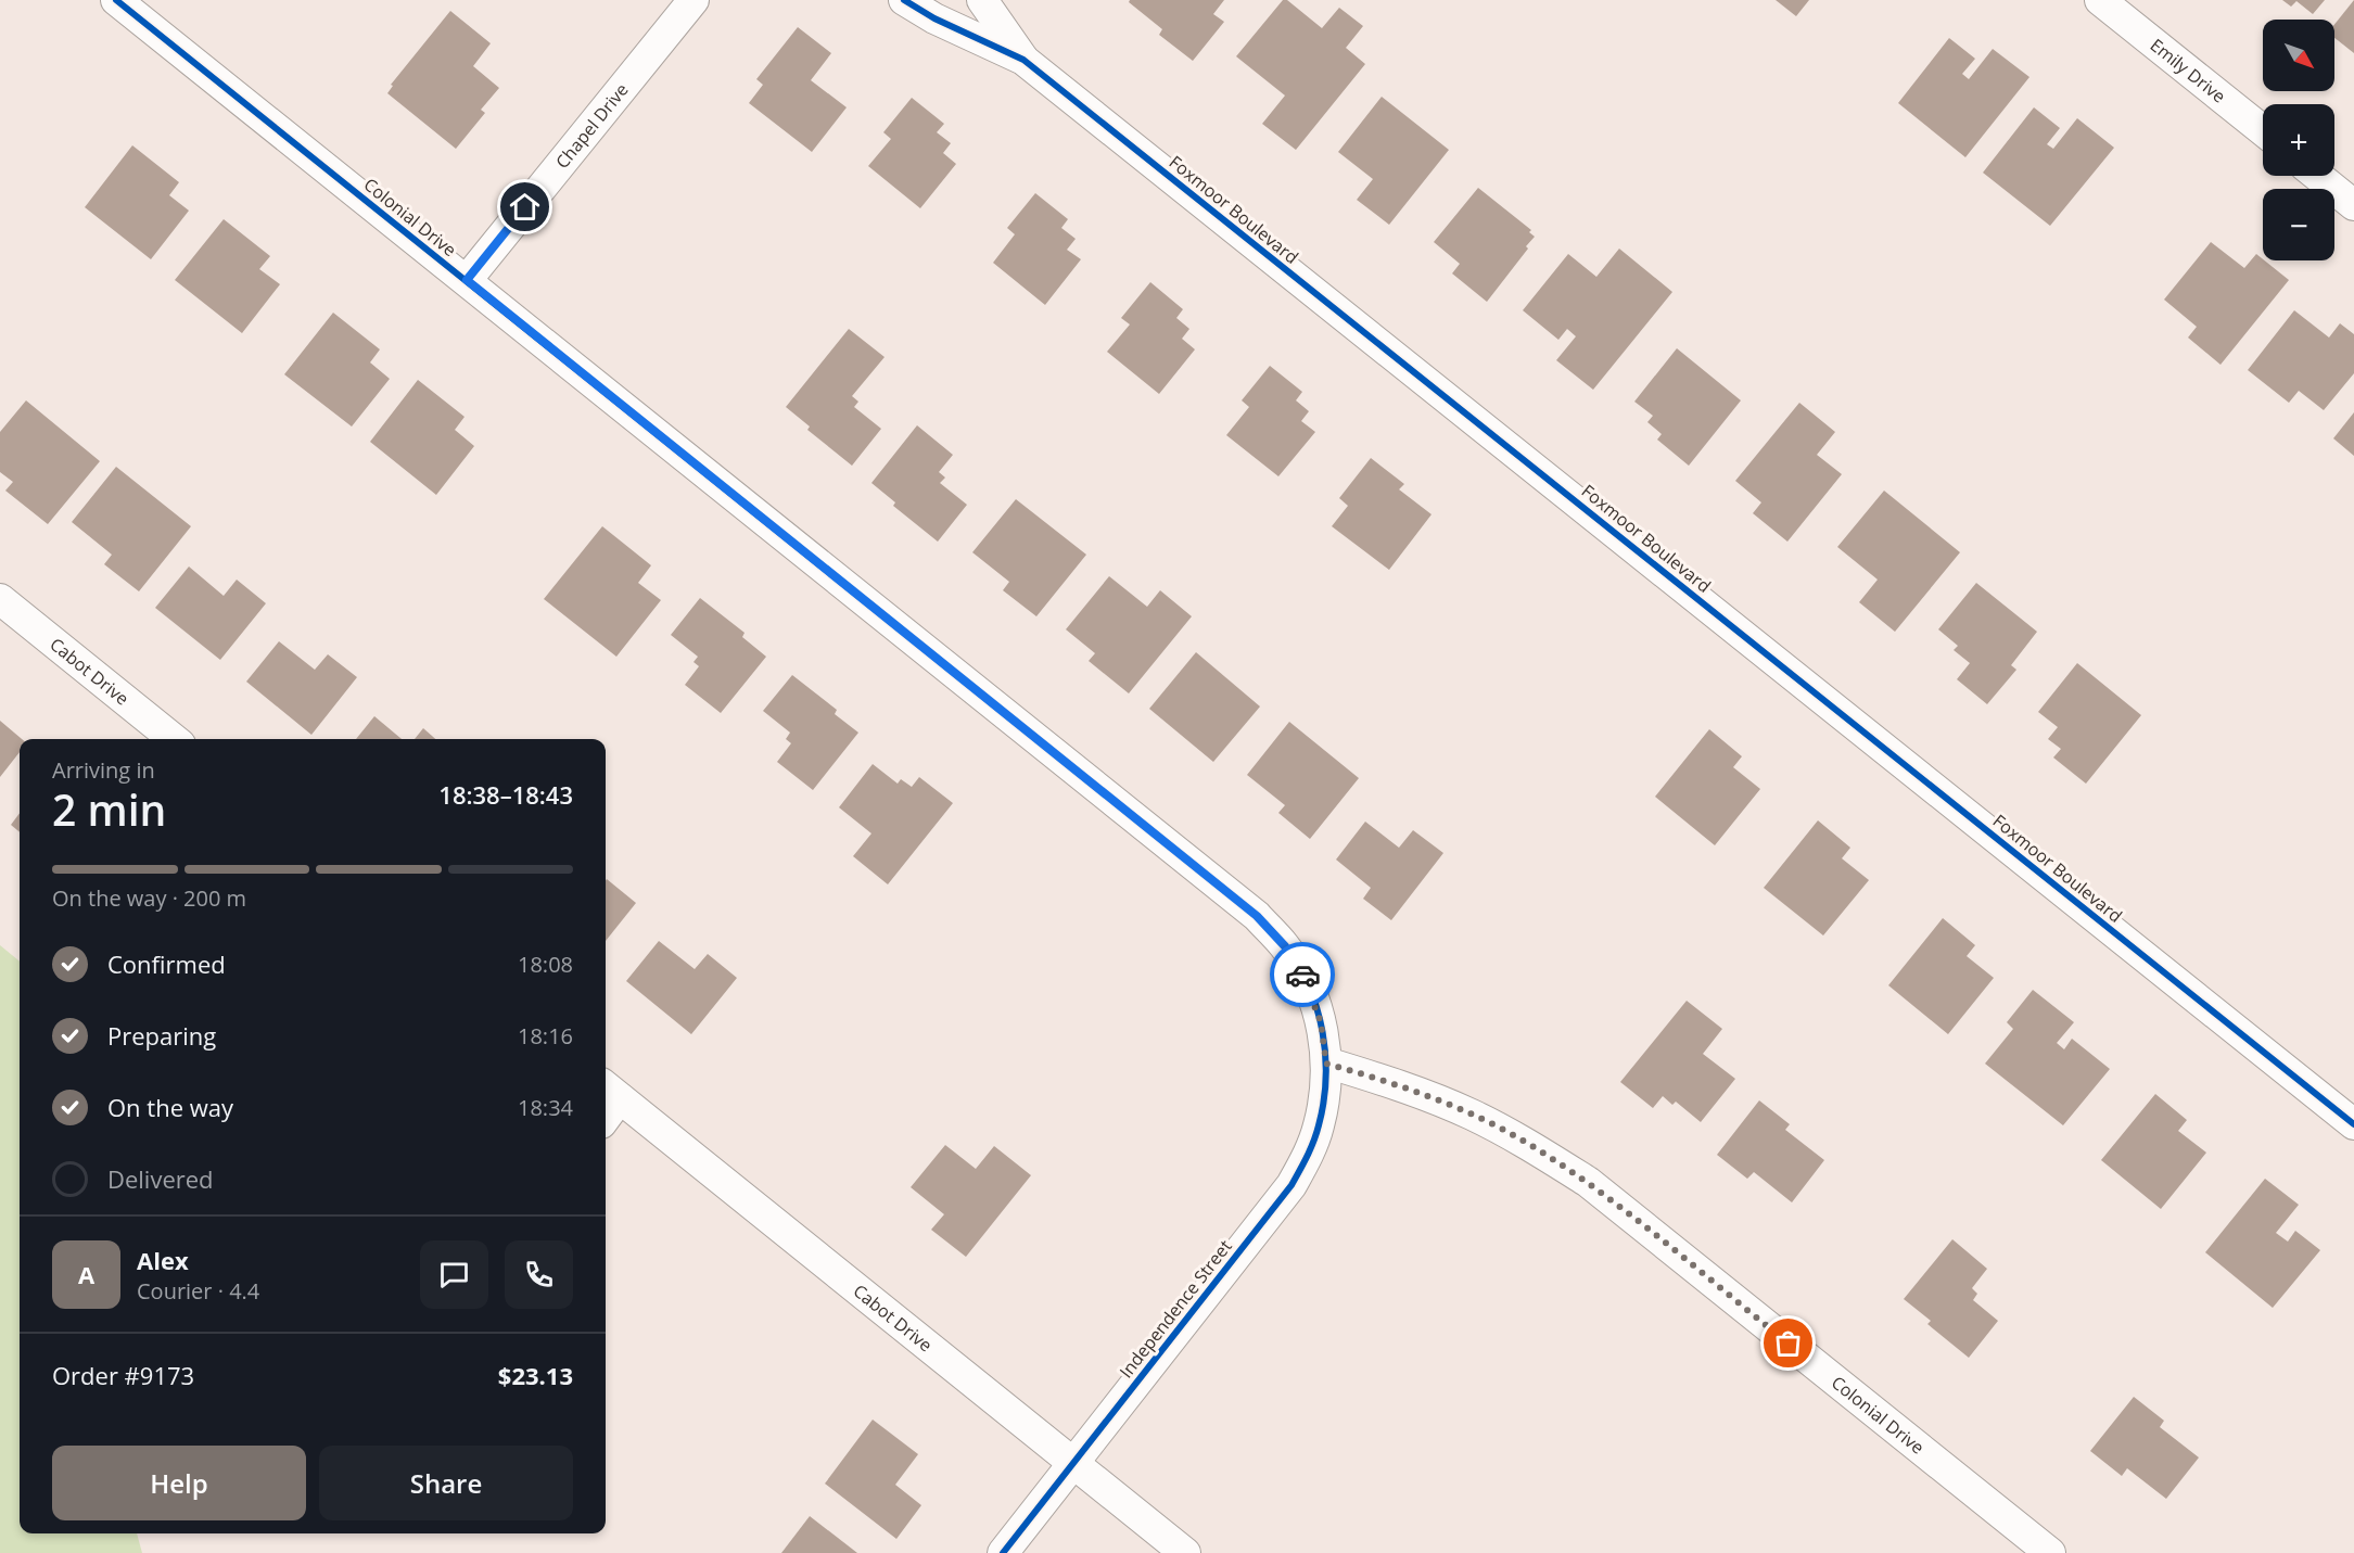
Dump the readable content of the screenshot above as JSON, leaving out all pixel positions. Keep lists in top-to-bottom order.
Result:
{
  "streets": {
    "street": [
      "Emily Drive",
      "Chapel Drive",
      "Foxmoor Boulevard",
      "Colonial Drive",
      "Cabot Drive",
      "Independence Street"
    ]
  },
  "crossings": [
    ["Chapel Drive", "Colonial Drive"],
    ["Colonial Drive", "Independence Street"],
    ["Cabot Drive", "Independence Street"]
  ],
  "north": "bottom right",
  "page": {
    "map_buttons": ["+", "−"],
    "heading": ["2 min", "Arriving in", "18:38–18:43"],
    "panel": [
      "Alex",
      "Courier · 4.4",
      "Order #9173",
      "$23.13"
    ],
    "bar": "On the way · 200 m",
    "list": [
      ["Confirmed", "18:08"],
      ["Preparing", "18:16"],
      ["On the way", "18:34"],
      "Delivered"
    ],
    "round": "A",
    "buttons": ["Help", "Share"]
  }
}
